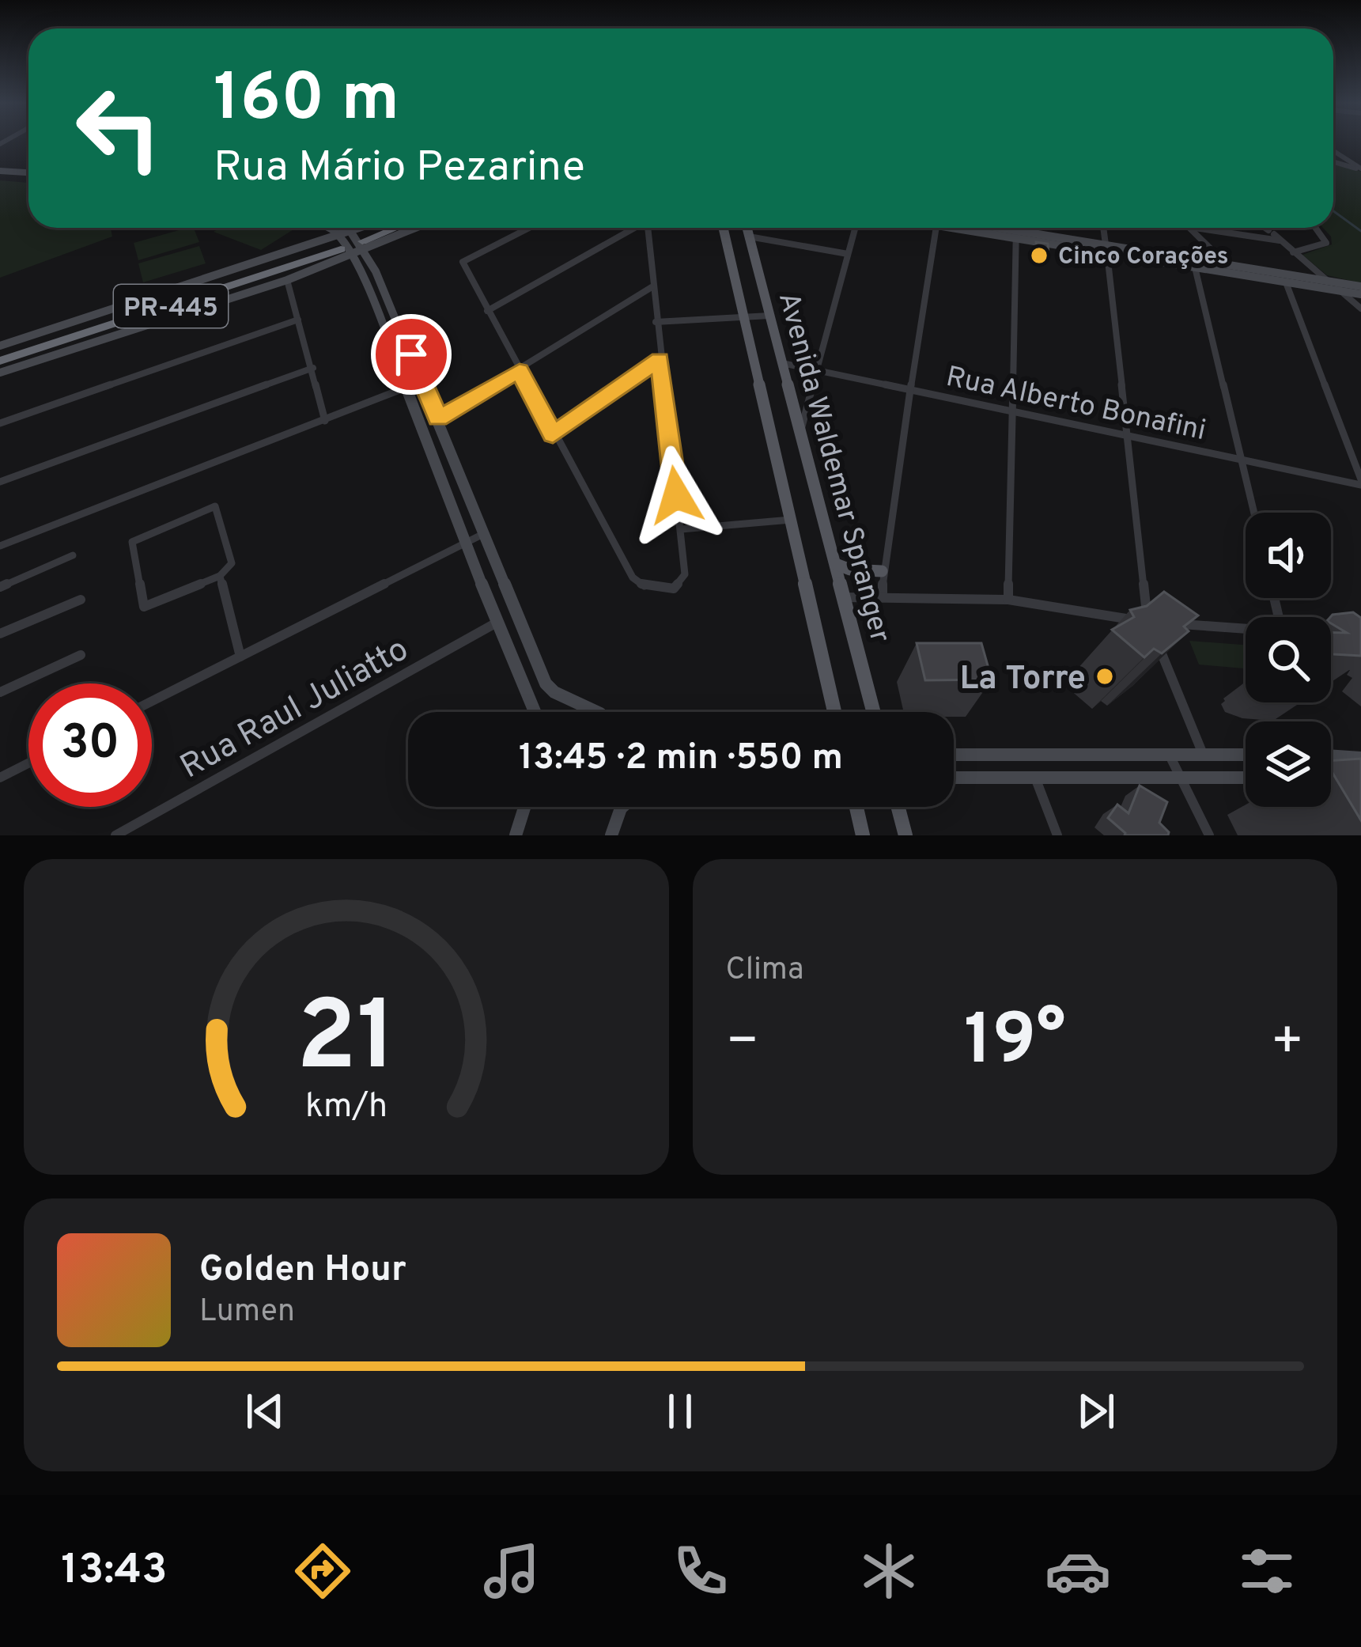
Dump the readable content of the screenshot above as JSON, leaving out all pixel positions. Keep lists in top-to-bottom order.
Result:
{
  "streets": {
    "highway": ["PR-445"],
    "main road": ["Avenida Waldemar Spranger"],
    "street": ["Rua Alberto Bonafini", "Rua Raul Juliatto"]
  },
  "crossings": [
    ["Rua Alberto Bonafini", "Avenida Waldemar Spranger"]
  ],
  "places": ["Cinco Corações", "La Torre"],
  "page": {
    "turn": ["160 m", "Rua Mário Pezarine"],
    "limit": "30",
    "trip": "13:45 · 2 min · 550 m",
    "tile": "Clima",
    "heat": ["−", "19°", "+"],
    "song": ["Golden Hour", "Lumen"],
    "tabs": "13:43",
    "gauge": ["21", "km/h"]
  }
}
